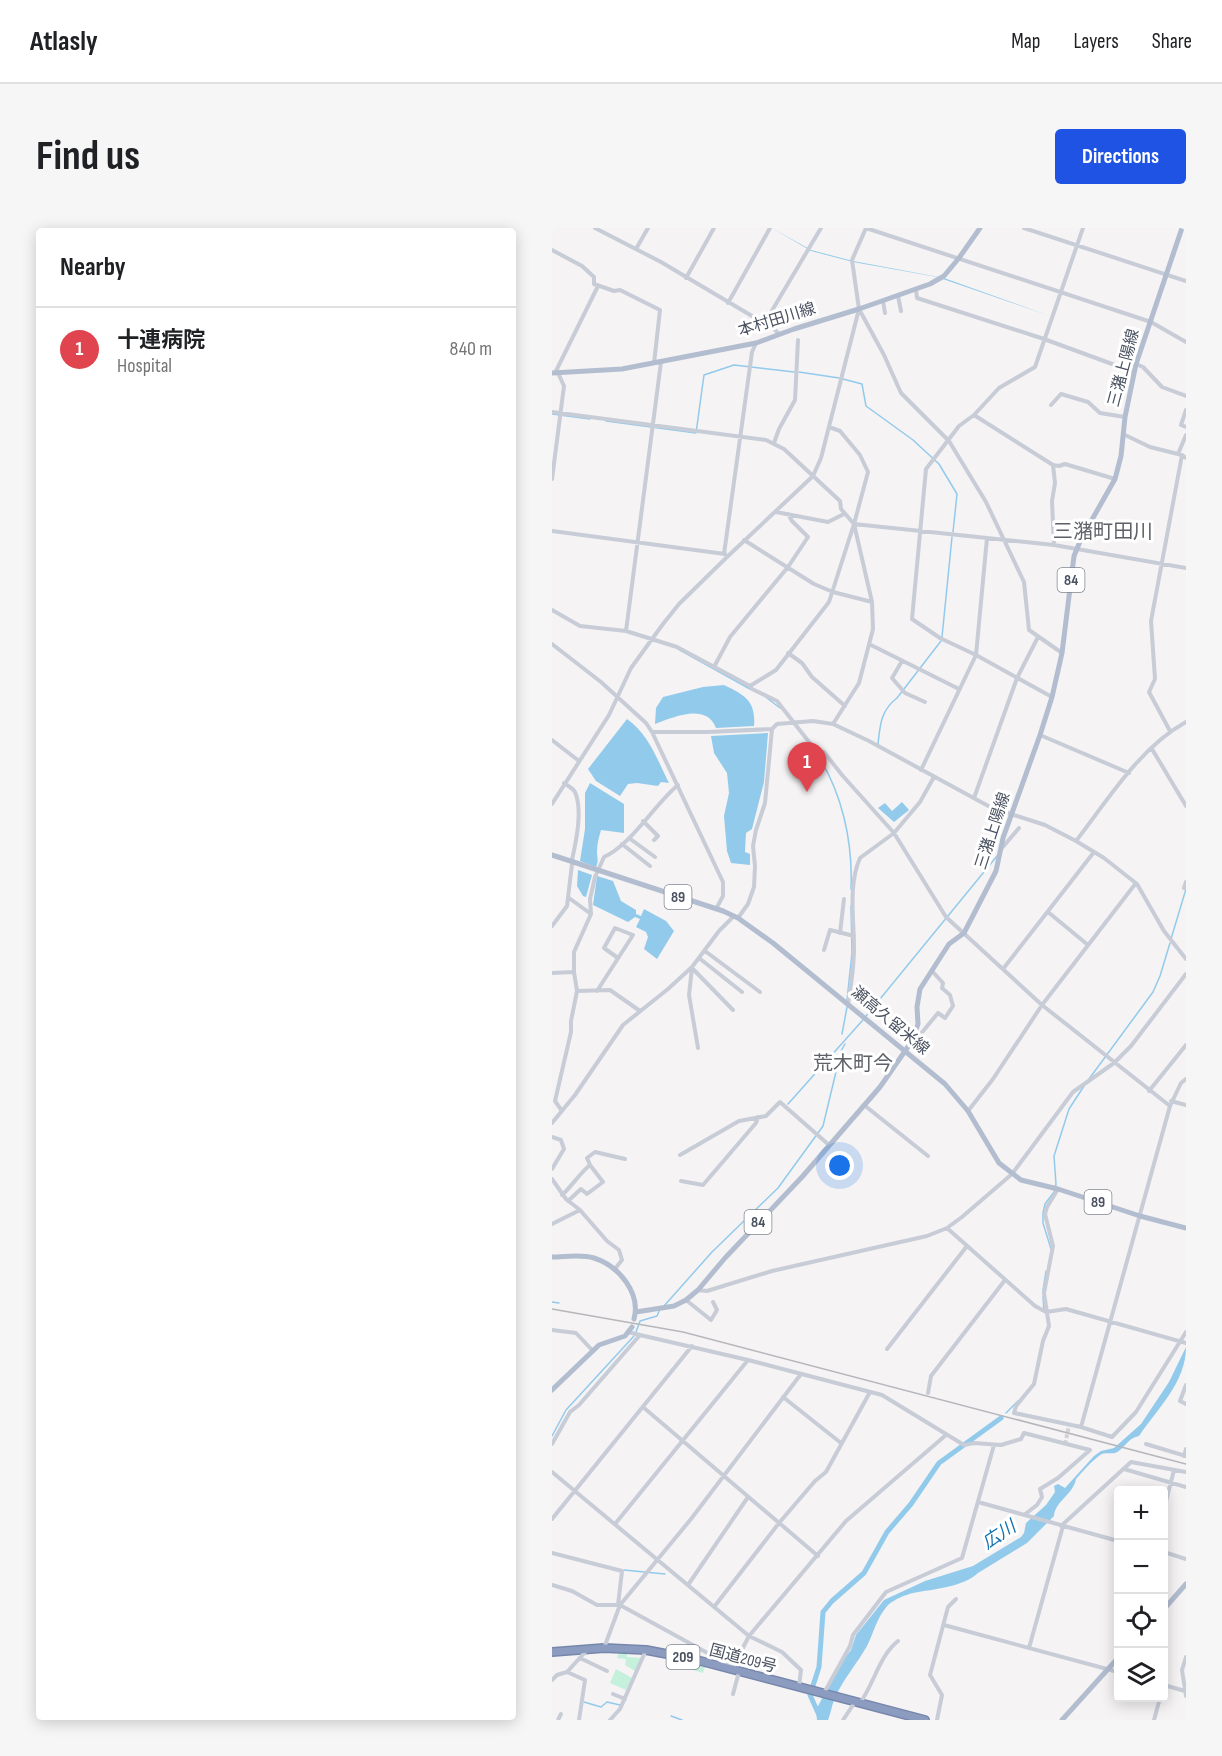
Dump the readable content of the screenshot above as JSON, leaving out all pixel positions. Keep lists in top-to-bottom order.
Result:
{
  "streets": {
    "highway": ["209", "国道209号"],
    "main road": [
      "本村田川線",
      "三潴上陽線",
      "84",
      "89",
      "瀬高久留米線"
    ]
  },
  "crossings": [
    ["三潴上陽線", "瀬高久留米線"]
  ],
  "districts": ["三潴町田川", "荒木町今"],
  "water": ["広川"],
  "page": {
    "header": "Atlasly",
    "nav": ["Map", "Layers", "Share"],
    "buttons": "Directions",
    "title": "Find us",
    "heading": "Nearby",
    "list": [
      {
        "mark": "1",
        "name": "十連病院",
        "note": "Hospital",
        "value": "840 m"
      }
    ],
    "pins": "1",
    "map_buttons": ["+", "−"]
  }
}
